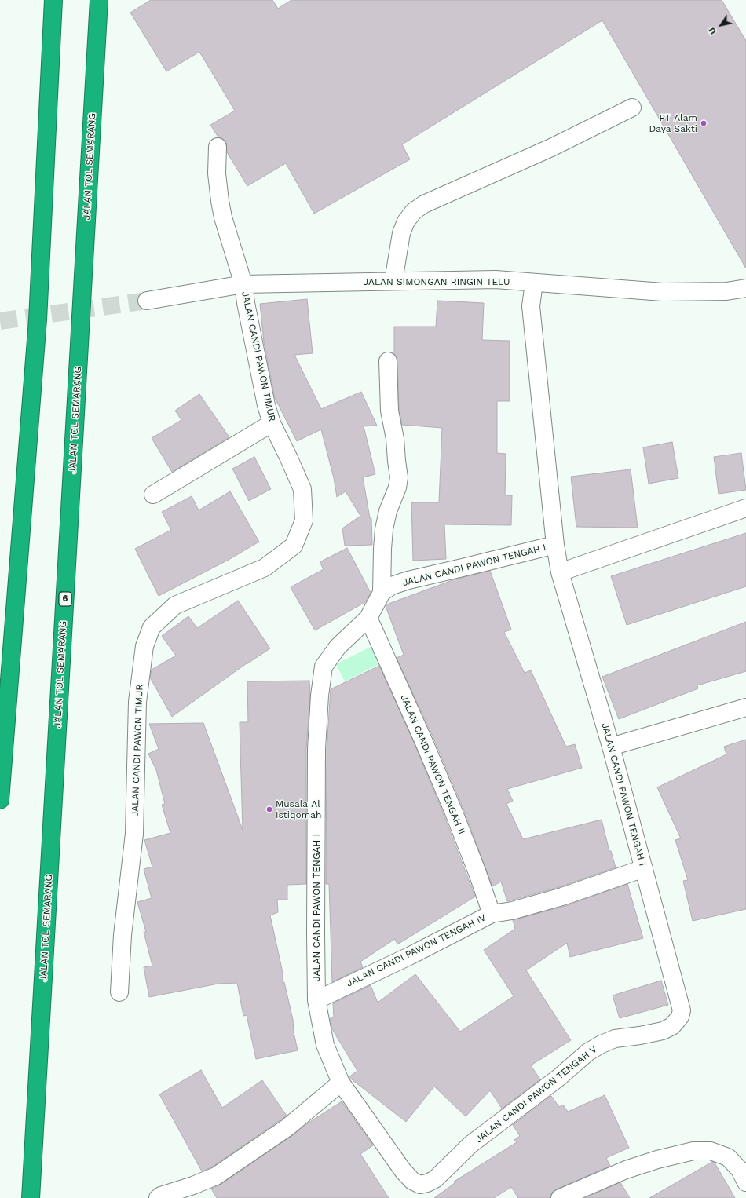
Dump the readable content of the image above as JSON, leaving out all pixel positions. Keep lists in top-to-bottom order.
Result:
{
  "streets": {
    "highway": ["JALAN TOL SEMARANG", "6"],
    "street": [
      "JALAN SIMONGAN RINGIN TELU",
      "JALAN CANDI PAWON TIMUR",
      "JALAN CANDI PAWON TENGAH I",
      "JALAN CANDI PAWON TENGAH II",
      "JALAN CANDI PAWON TENGAH IV",
      "JALAN CANDI PAWON TENGAH V"
    ]
  },
  "crossings": [
    ["JALAN SIMONGAN RINGIN TELU", "JALAN CANDI PAWON TIMUR"],
    ["JALAN SIMONGAN RINGIN TELU", "JALAN CANDI PAWON TENGAH I"],
    ["JALAN CANDI PAWON TENGAH I", "JALAN CANDI PAWON TENGAH II"],
    ["JALAN CANDI PAWON TENGAH I", "JALAN CANDI PAWON TENGAH IV"],
    ["JALAN CANDI PAWON TENGAH I", "JALAN CANDI PAWON TENGAH V"],
    ["JALAN CANDI PAWON TENGAH II", "JALAN CANDI PAWON TENGAH IV"]
  ],
  "places": ["PT Alam Daya Sakti", "Musala Al Istiqomah"],
  "north": "bottom left"
}
